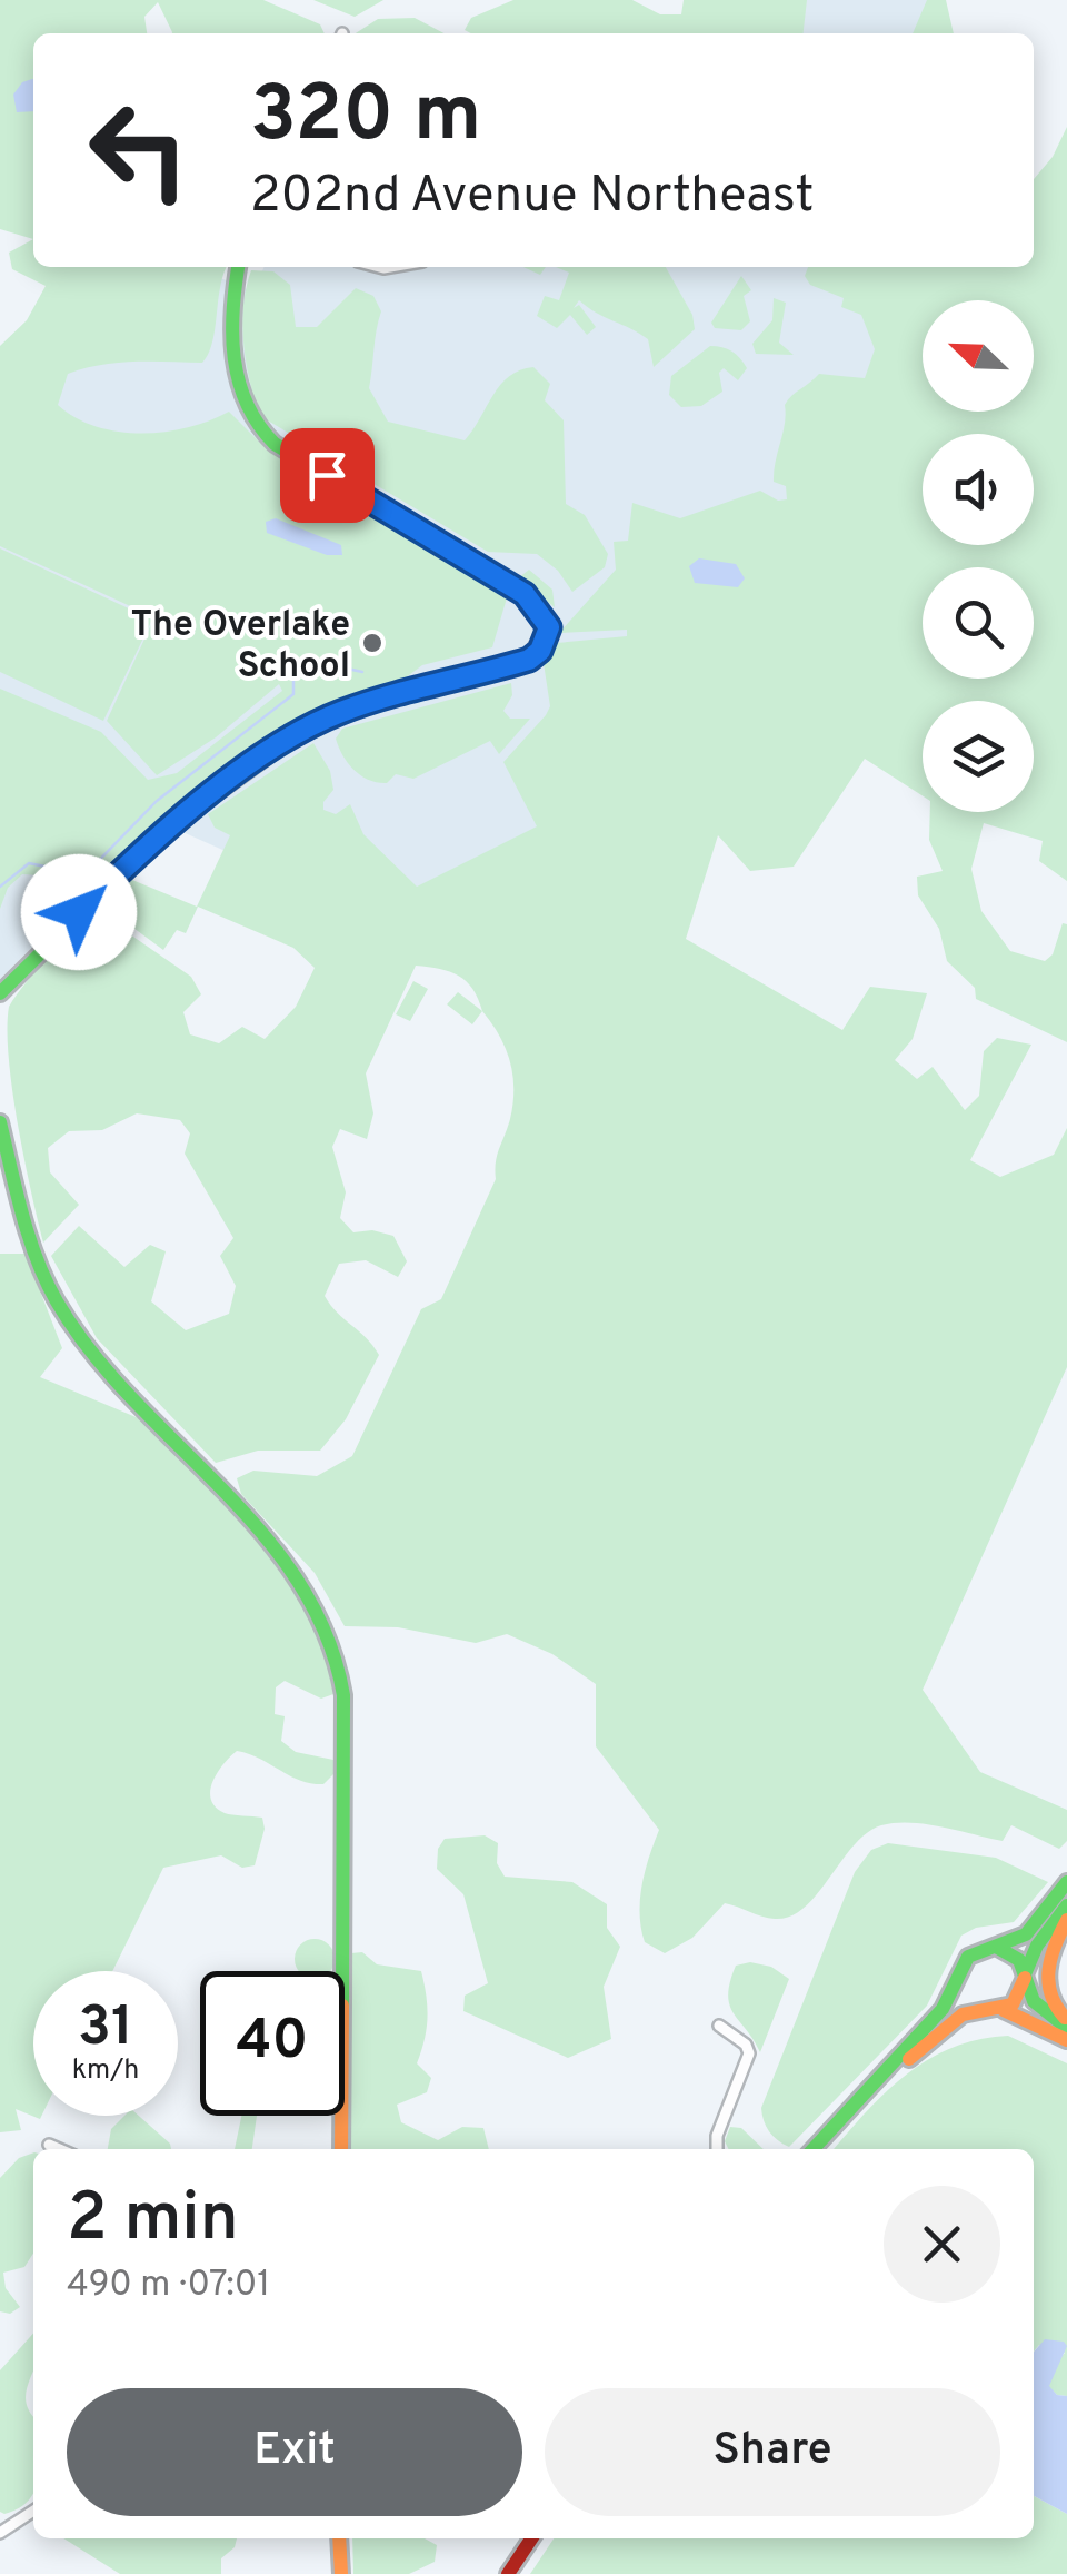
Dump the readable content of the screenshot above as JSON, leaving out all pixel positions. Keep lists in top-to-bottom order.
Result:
{
  "places": ["The Overlake School"],
  "north": "top left",
  "page": {
    "turn": ["320 m", "202nd Avenue Northeast"],
    "speed": "31 km/h",
    "limit": "40",
    "heading": ["2 min", "490 m · 07:01"],
    "buttons": ["Exit", "Share"]
  }
}
